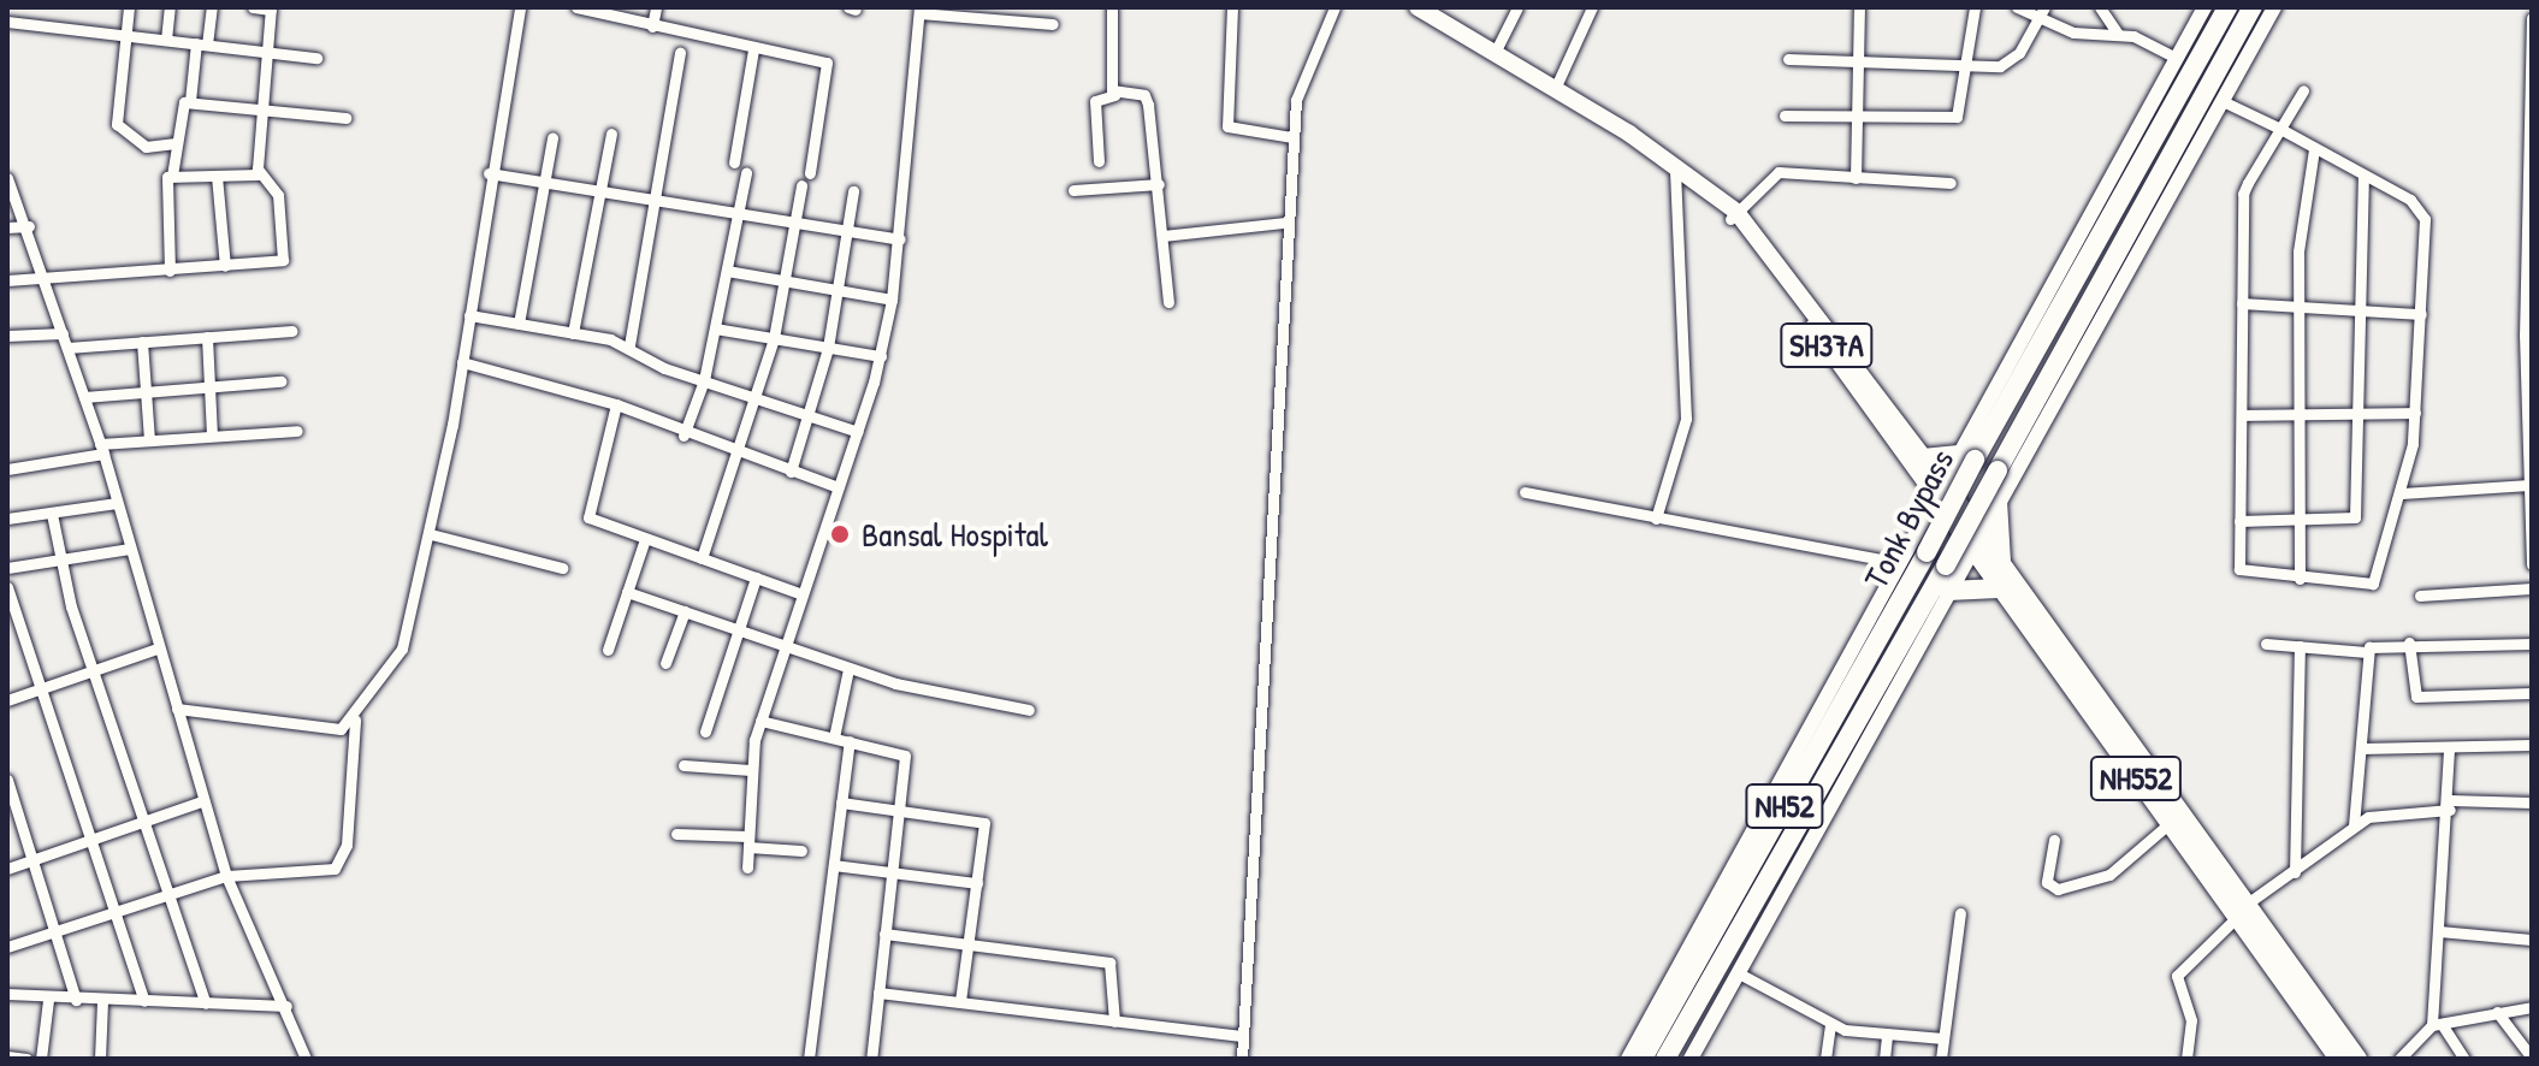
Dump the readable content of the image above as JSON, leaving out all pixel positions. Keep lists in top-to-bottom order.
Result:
{
  "streets": {
    "highway": ["Tonk Bypass", "NH552", "NH52"],
    "main road": ["SH37A"]
  },
  "crossings": [
    ["SH37A", "NH552"]
  ],
  "places": ["Bansal Hospital"]
}
